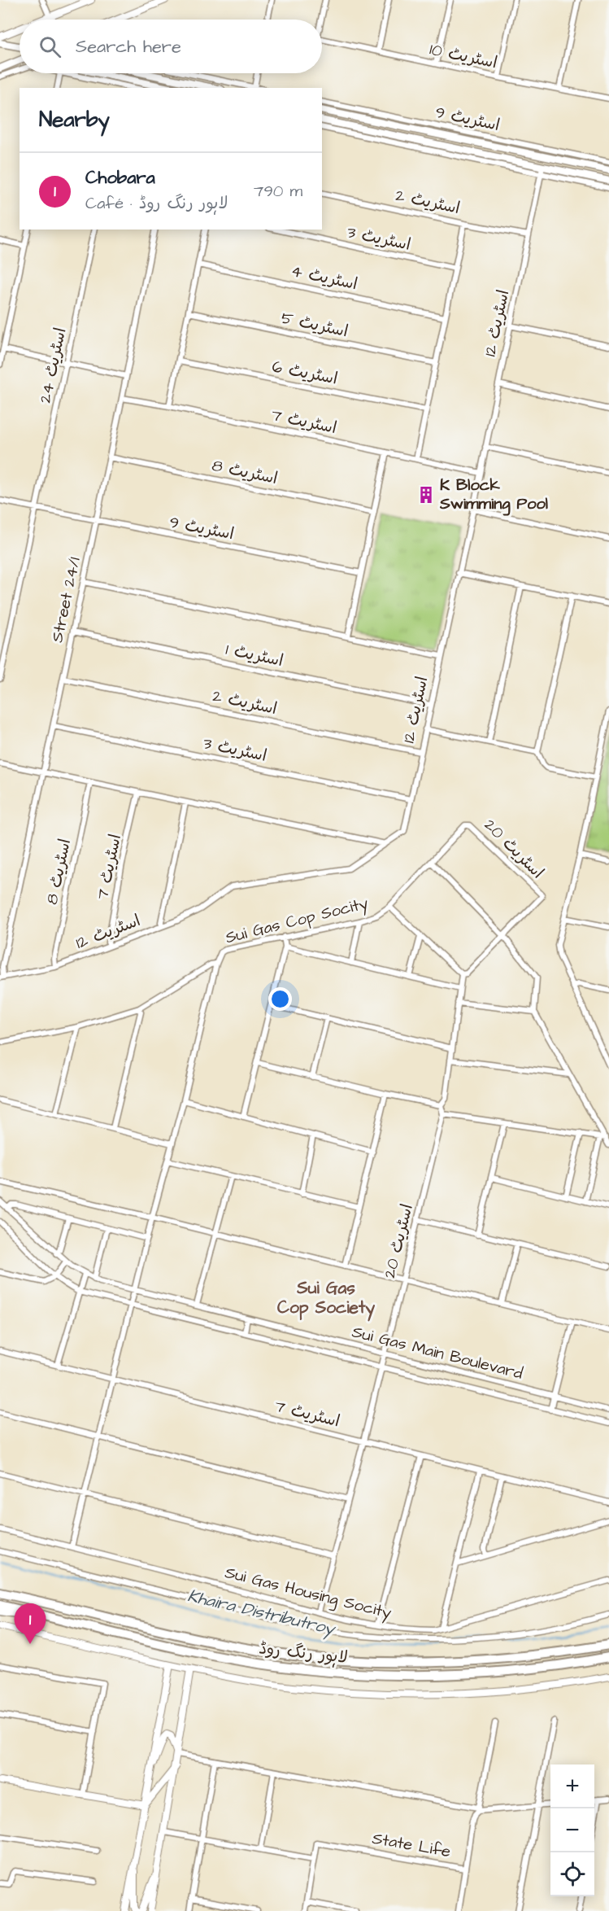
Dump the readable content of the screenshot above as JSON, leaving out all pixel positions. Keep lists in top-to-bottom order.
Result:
{
  "streets": {
    "highway": ["لاہور رنگ روڈ"],
    "street": [
      "اسٹریٹ 10",
      "اسٹریٹ 9",
      "اسٹریٹ 2",
      "اسٹریٹ 3",
      "اسٹریٹ 4",
      "اسٹریٹ 12",
      "اسٹریٹ 5",
      "اسٹریٹ 24",
      "اسٹریٹ 6",
      "اسٹریٹ 7",
      "اسٹریٹ 8",
      "Street 24/1",
      "اسٹریٹ 1",
      "اسٹریٹ 20",
      "Sui Gas Cop Socity",
      "Sui Gas Main Boulevard",
      "Sui Gas Housing Socity",
      "State Life"
    ]
  },
  "crossings": [
    ["اسٹریٹ 9", "اسٹریٹ 24"],
    ["اسٹریٹ 9", "Street 24/1"],
    ["اسٹریٹ 2", "اسٹریٹ 12"],
    ["اسٹریٹ 2", "Street 24/1"],
    ["اسٹریٹ 3", "اسٹریٹ 12"],
    ["اسٹریٹ 3", "Street 24/1"],
    ["اسٹریٹ 12", "اسٹریٹ 7"],
    ["اسٹریٹ 12", "اسٹریٹ 8"],
    ["اسٹریٹ 12", "Street 24/1"],
    ["اسٹریٹ 12", "اسٹریٹ 1"],
    ["اسٹریٹ 7", "Street 24/1"],
    ["اسٹریٹ 7", "اسٹریٹ 20"],
    ["اسٹریٹ 8", "Street 24/1"],
    ["Street 24/1", "اسٹریٹ 1"],
    ["اسٹریٹ 20", "Sui Gas Cop Socity"],
    ["اسٹریٹ 20", "Sui Gas Main Boulevard"],
    ["اسٹریٹ 20", "Sui Gas Housing Socity"]
  ],
  "districts": ["Sui Gas Cop Society"],
  "water": ["Khaira Distributroy"],
  "places": {
    "building": ["K Block Swimming Pool"]
  },
  "page": {
    "search": "Search here",
    "heading": "Nearby",
    "list": [
      {
        "mark": "1",
        "name": "Chobara",
        "note": "Café · لاہور رنگ روڈ",
        "value": "790 m"
      }
    ],
    "pins": "1",
    "map_buttons": ["+", "−"]
  }
}
